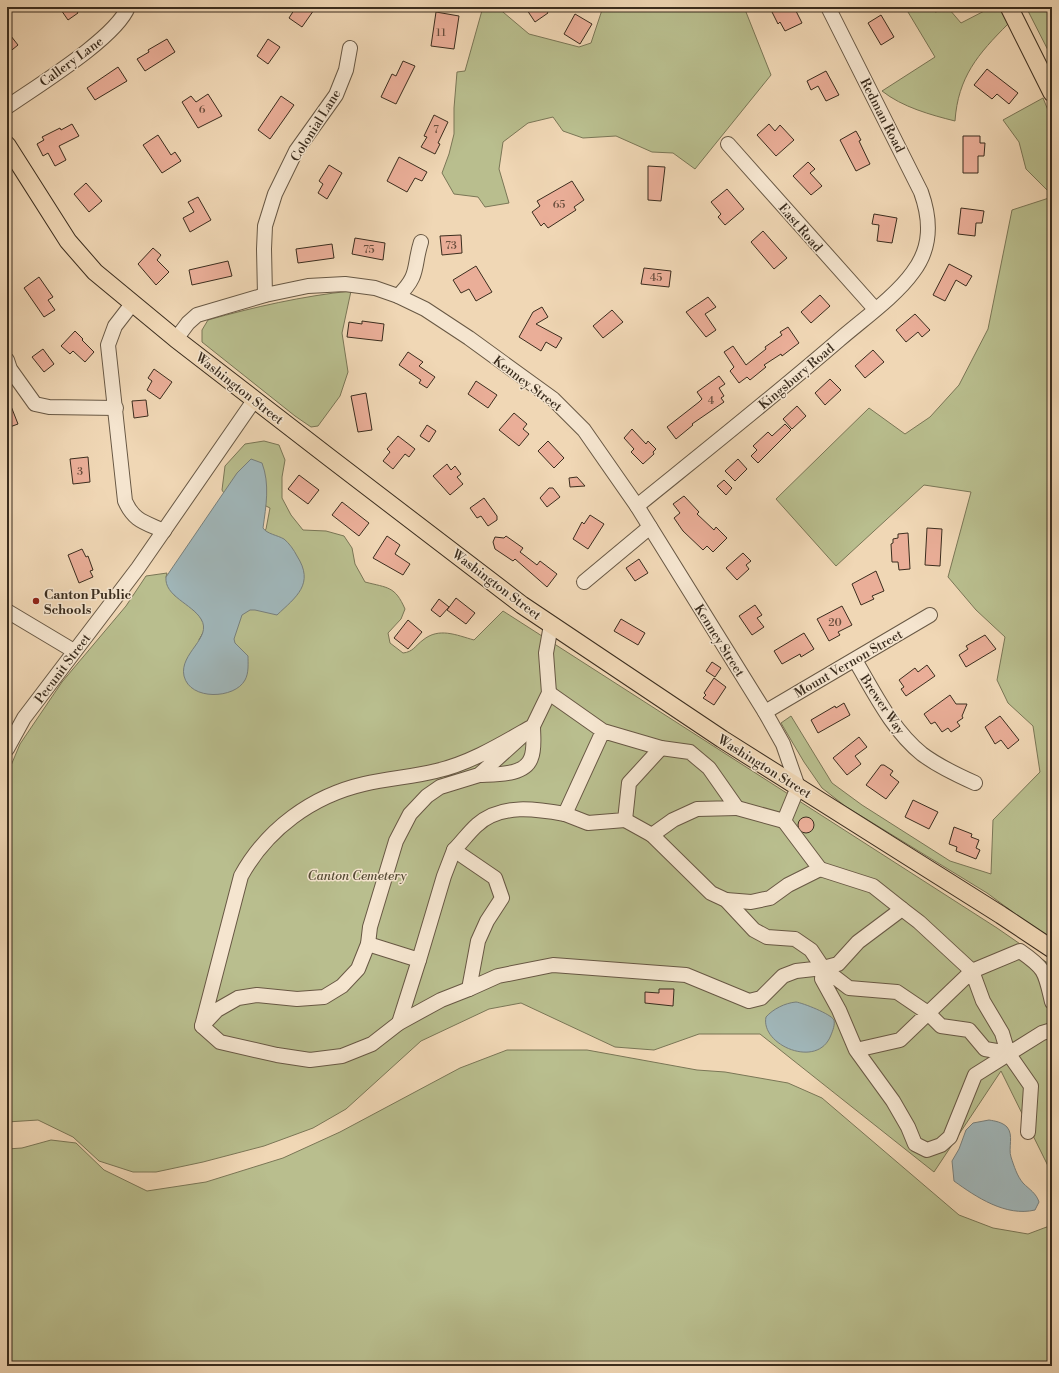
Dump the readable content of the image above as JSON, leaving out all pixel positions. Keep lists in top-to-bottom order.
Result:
{
  "streets": {
    "main road": ["Washington Street"],
    "street": [
      "Callery Lane",
      "Redman Road",
      "Colonial Lane",
      "East Road",
      "Kingsbury Road",
      "Kenney Street",
      "Mount Vernon Street",
      "Pecunit Street",
      "Brewer Way"
    ]
  },
  "crossings": [
    ["Redman Road", "Kingsbury Road"],
    ["Colonial Lane", "Kenney Street"],
    ["East Road", "Kingsbury Road"],
    ["Kingsbury Road", "Kenney Street"],
    ["Kenney Street", "Washington Street"],
    ["Kenney Street", "Mount Vernon Street"],
    ["Washington Street", "Pecunit Street"],
    ["Mount Vernon Street", "Brewer Way"]
  ],
  "parks": ["Canton Cemetery"],
  "places": ["Canton Public Schools"],
  "house_numbers": [
    "11",
    "6",
    "7",
    "65",
    "73",
    "75",
    "45",
    "4",
    "3",
    "20"
  ]
}
